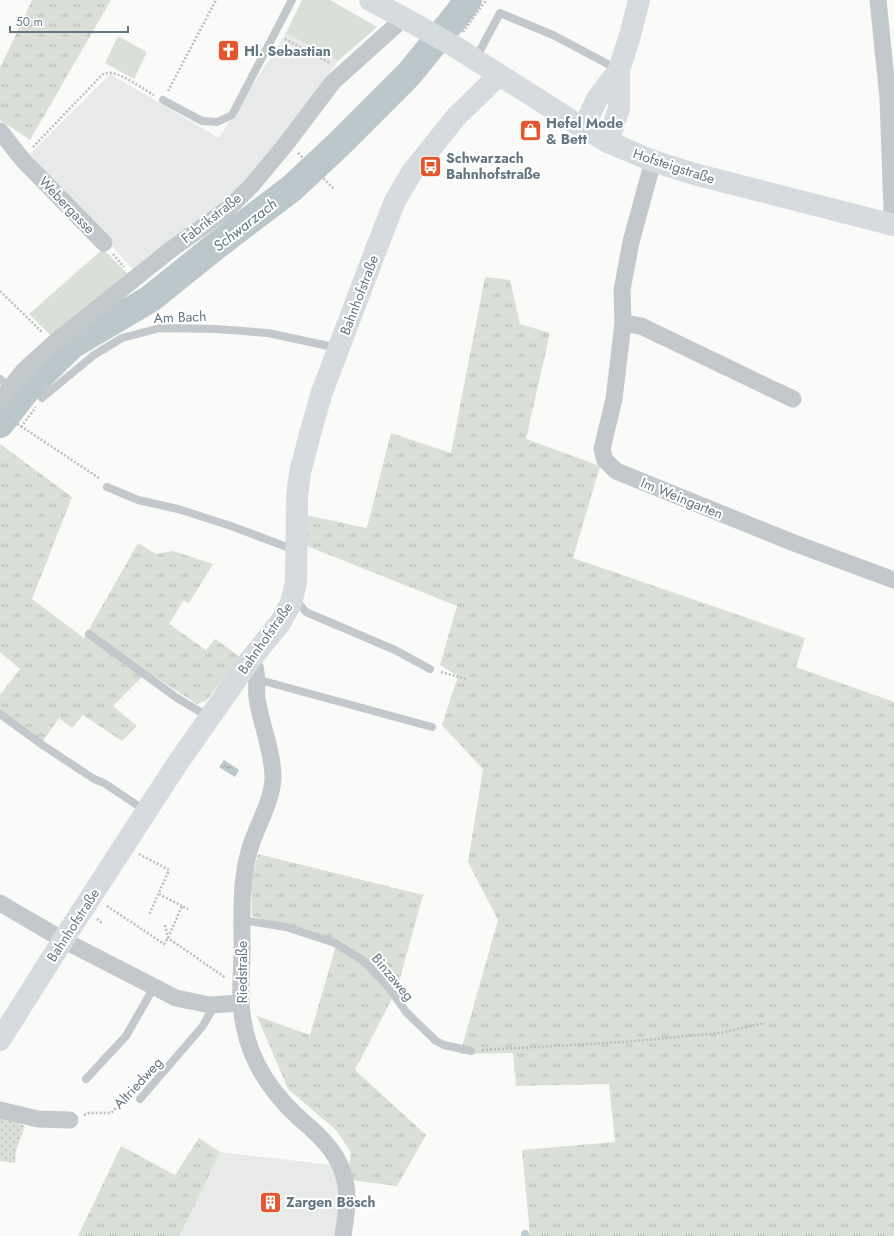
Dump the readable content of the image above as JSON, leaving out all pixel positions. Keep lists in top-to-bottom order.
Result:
{
  "streets": {
    "street": [
      "Hofsteigstraße",
      "Webergasse",
      "Fabrikstraße",
      "Bahnhofstraße",
      "Im Weingarten",
      "Riedstraße"
    ],
    "lane": ["Am Bach", "Binzaweg", "Altriedweg"]
  },
  "crossings": [
    ["Hofsteigstraße", "Fabrikstraße"],
    ["Hofsteigstraße", "Bahnhofstraße"],
    ["Hofsteigstraße", "Im Weingarten"],
    ["Webergasse", "Fabrikstraße"],
    ["Bahnhofstraße", "Am Bach"],
    ["Bahnhofstraße", "Riedstraße"],
    ["Riedstraße", "Binzaweg"]
  ],
  "water": ["Schwarzach"],
  "places": {
    "church": ["Hl. Sebastian"],
    "shop": ["Hefel Mode & Bett"],
    "bus stop": ["Schwarzach Bahnhofstraße"],
    "building": ["Zargen Bösch"]
  },
  "scale_bar": "50 m"
}
